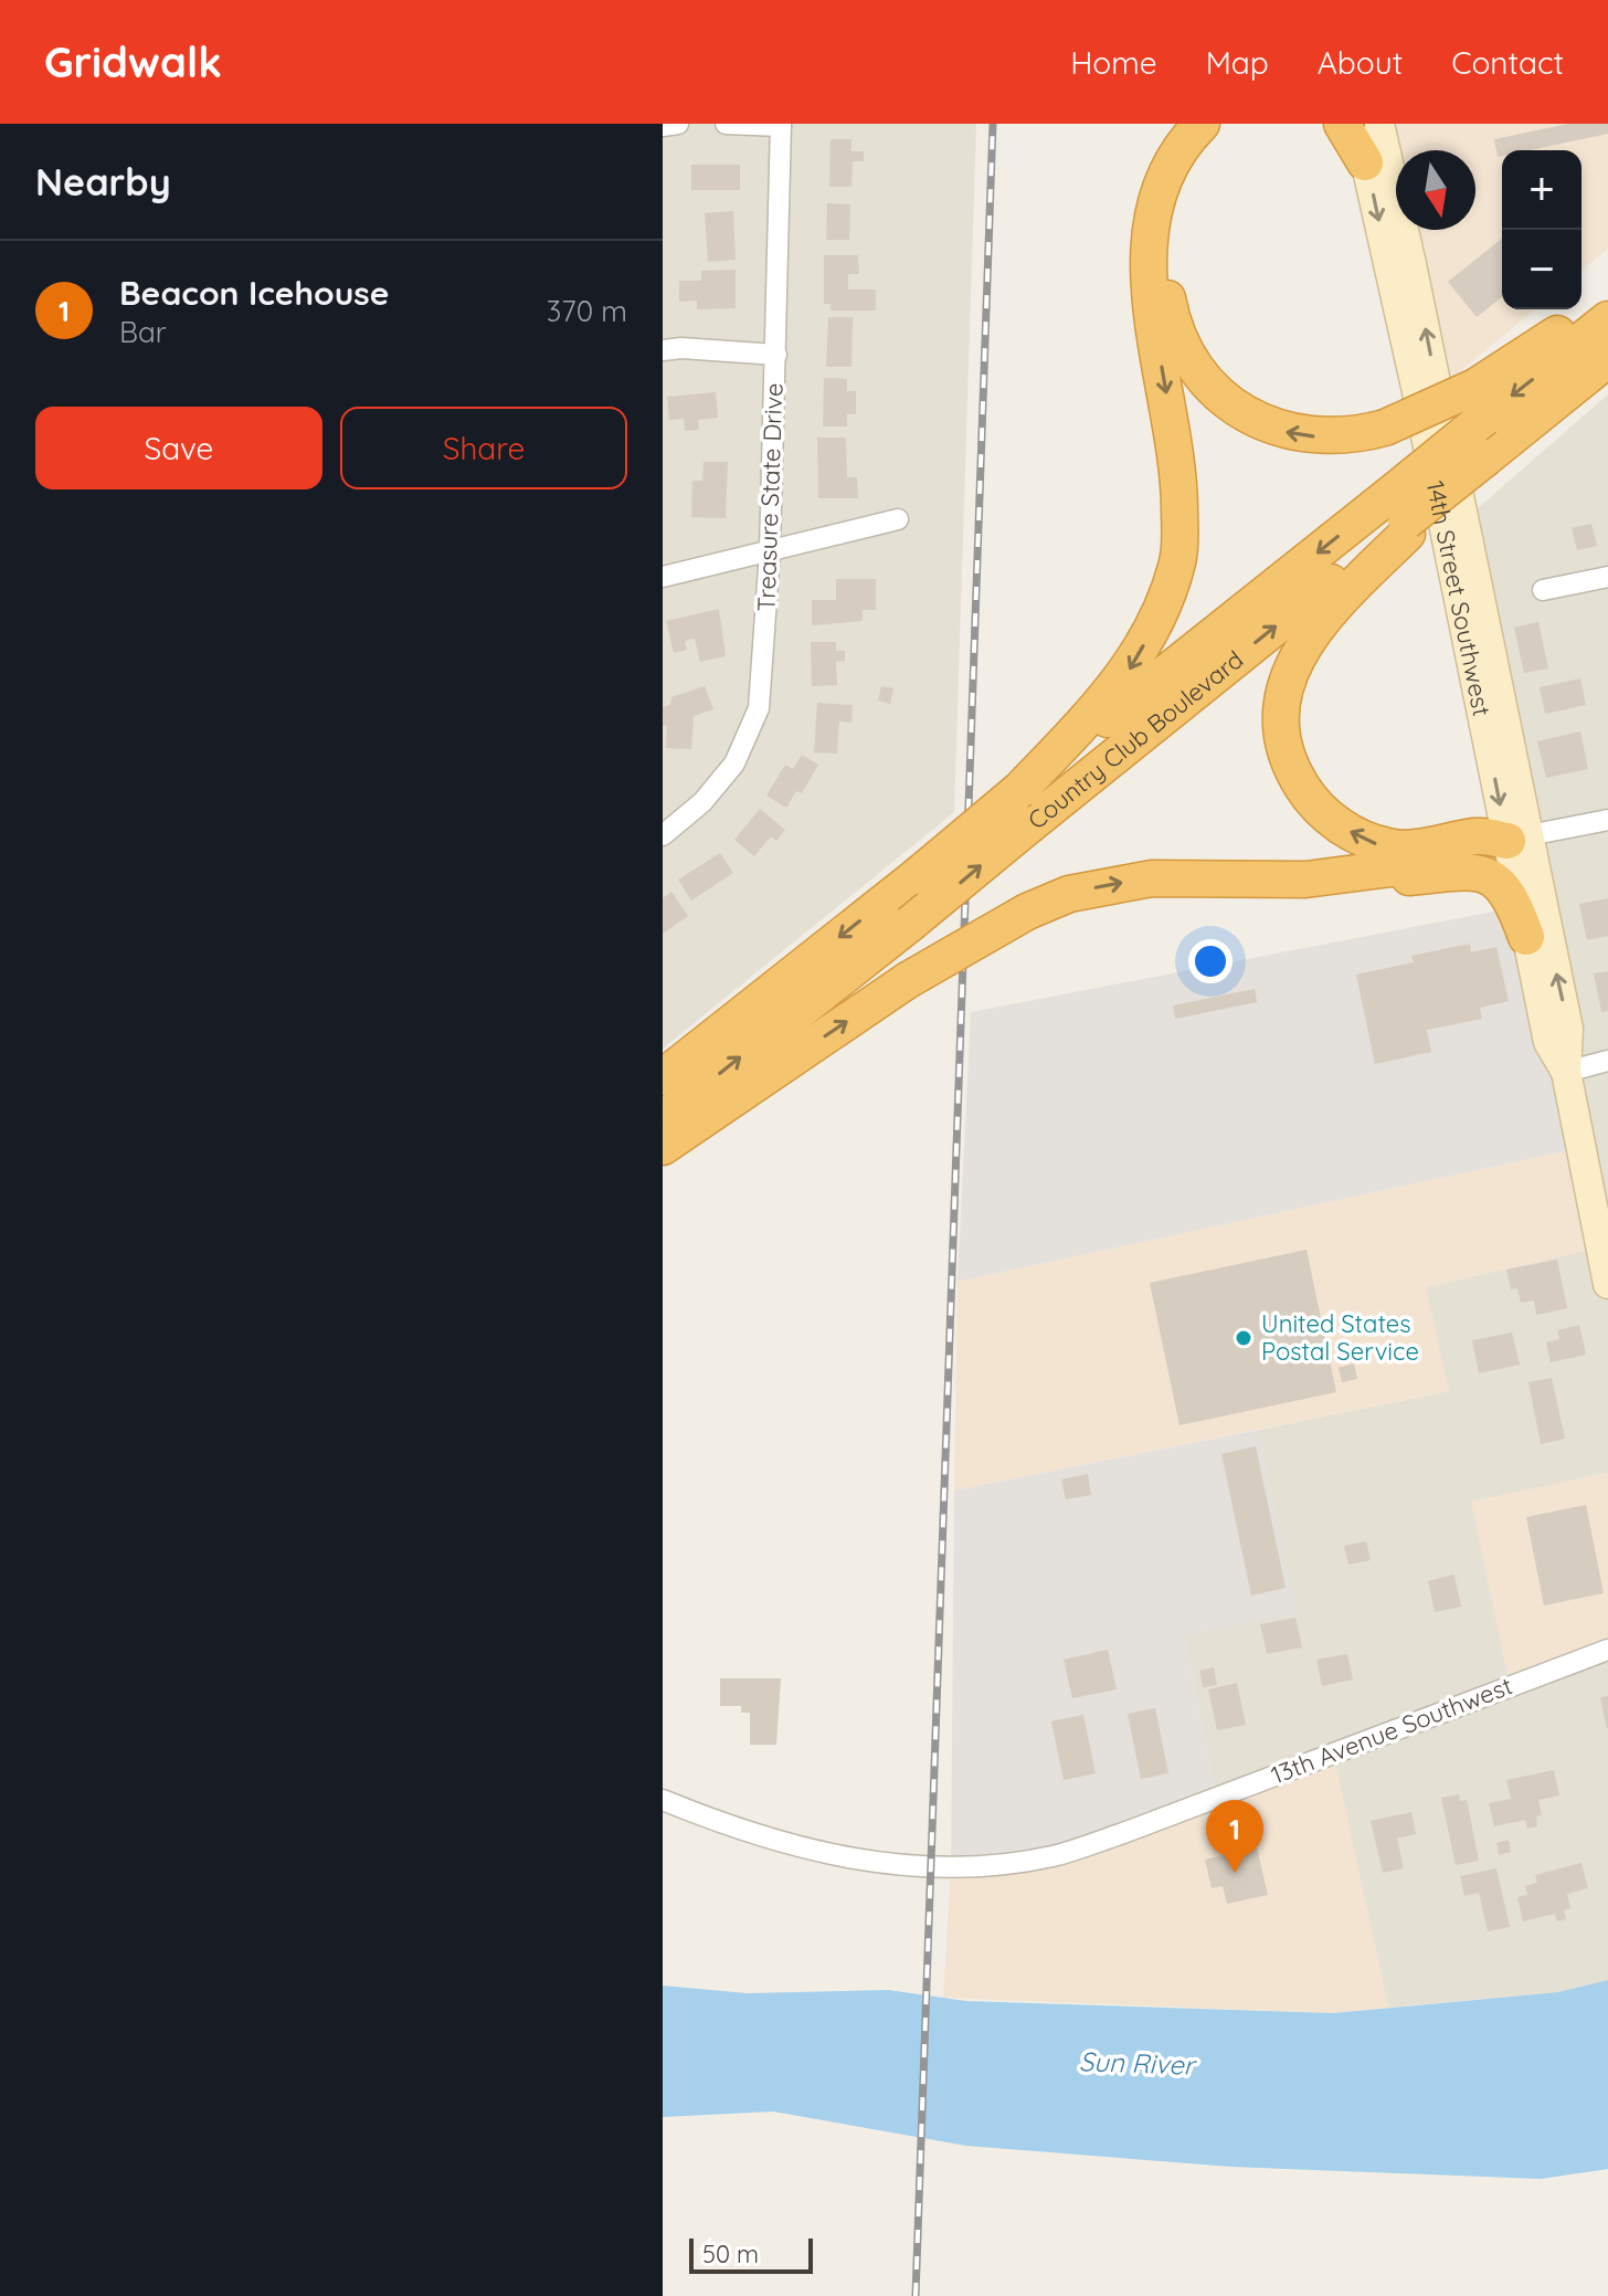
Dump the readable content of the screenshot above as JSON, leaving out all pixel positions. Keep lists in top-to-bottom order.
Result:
{
  "streets": {
    "highway": ["Country Club Boulevard"],
    "street": ["Treasure State Drive", "14th Street Southwest", "13th Avenue Southwest"]
  },
  "water": ["Sun River"],
  "places": ["United States Postal Service"],
  "scale_bar": "50 m",
  "north": "bottom",
  "page": {
    "header": "Gridwalk",
    "nav": [
      "Home",
      "Map",
      "About",
      "Contact"
    ],
    "heading": "Nearby",
    "map_buttons": ["+", "−"],
    "list": [
      {
        "mark": "1",
        "name": "Beacon Icehouse",
        "note": "Bar",
        "value": "370 m"
      }
    ],
    "buttons": ["Save", "Share"],
    "pins": "1",
    "scale": "50 m"
  }
}
